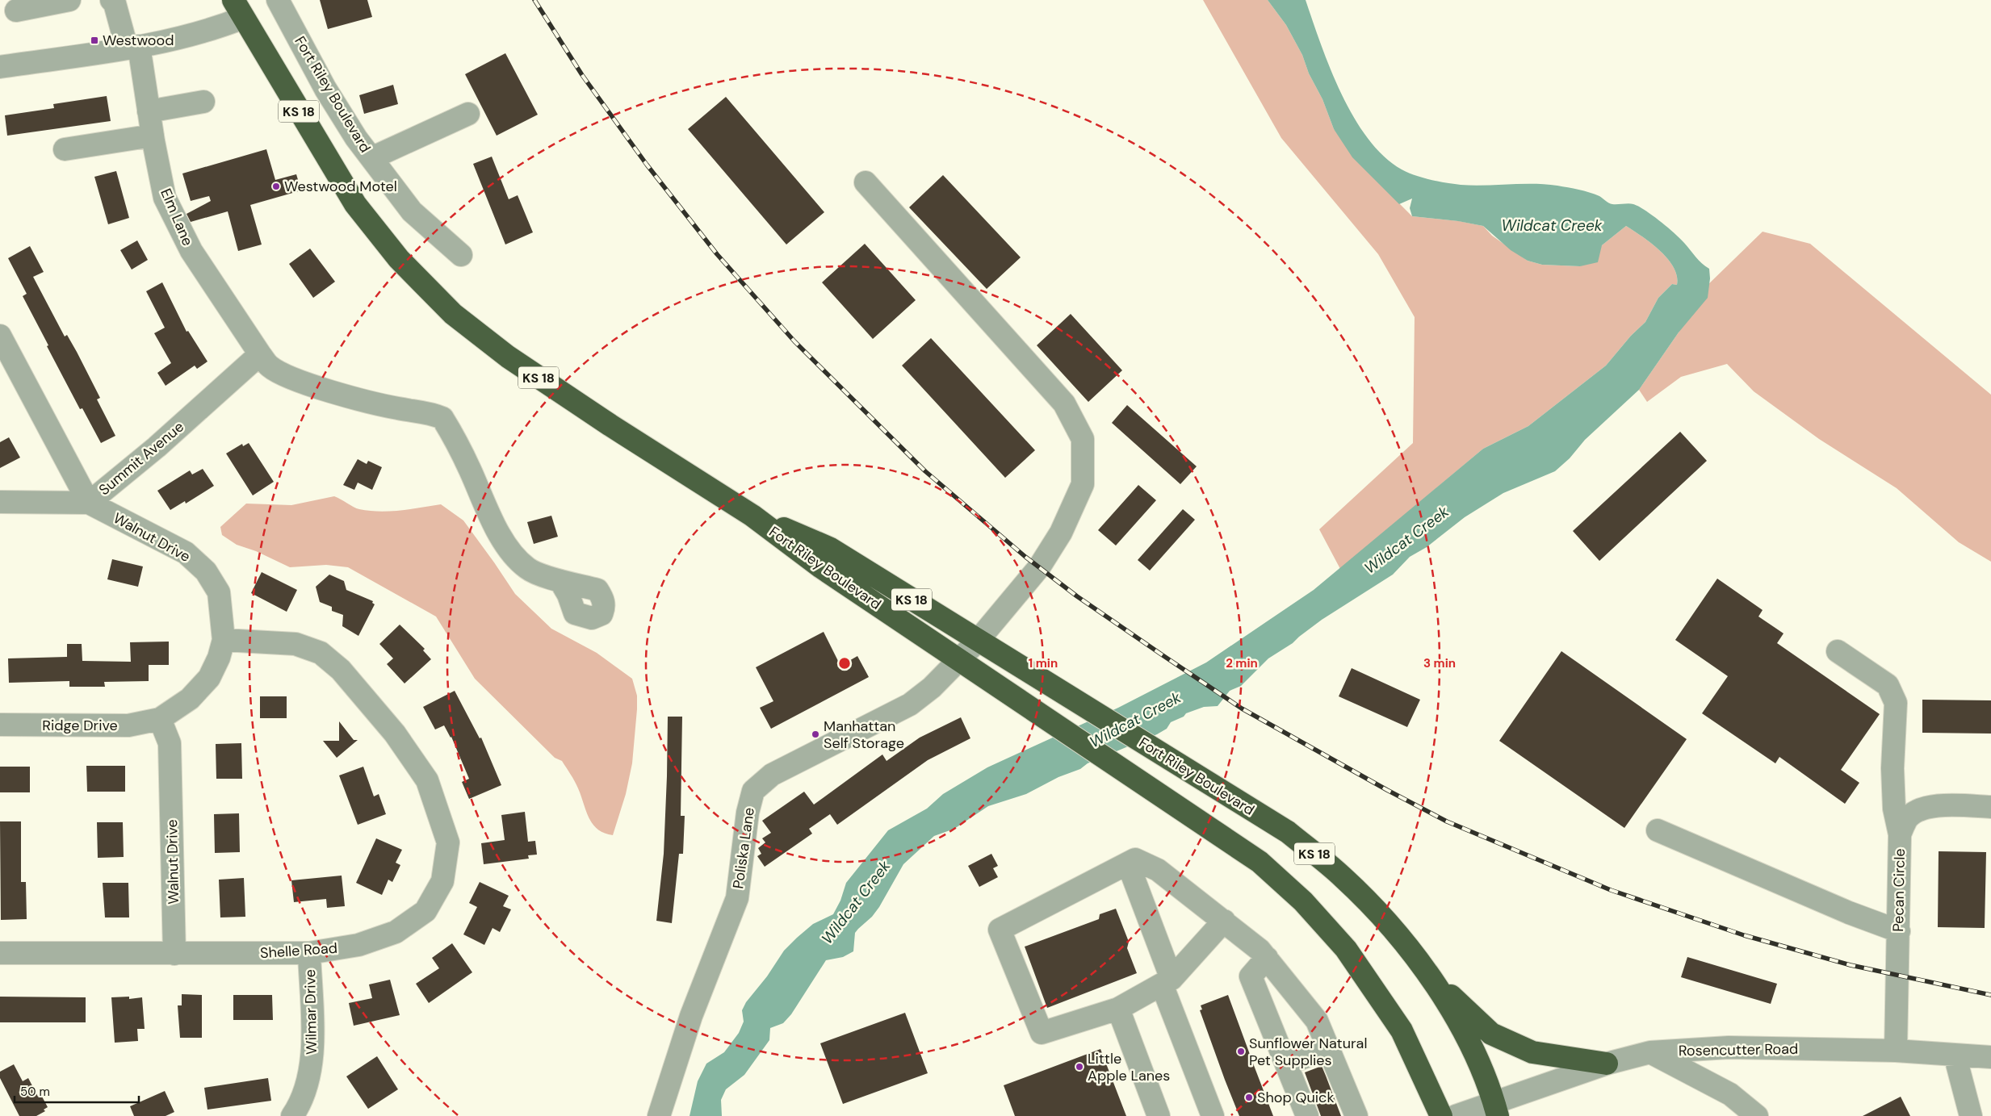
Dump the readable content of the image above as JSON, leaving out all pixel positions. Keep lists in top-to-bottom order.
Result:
{
  "streets": {
    "highway": ["Fort Riley Boulevard", "KS 18"],
    "street": [
      "Elm Lane",
      "Summit Avenue",
      "Walnut Drive",
      "Ridge Drive",
      "Poliska Lane",
      "Pecan Circle",
      "Shelle Road",
      "Wilmar Drive",
      "Rosencutter Road"
    ]
  },
  "crossings": [
    ["Fort Riley Boulevard", "Poliska Lane"],
    ["Fort Riley Boulevard", "Rosencutter Road"],
    ["Elm Lane", "Summit Avenue"],
    ["Summit Avenue", "Walnut Drive"],
    ["Walnut Drive", "Ridge Drive"],
    ["Walnut Drive", "Shelle Road"],
    ["Pecan Circle", "Rosencutter Road"],
    ["Shelle Road", "Wilmar Drive"]
  ],
  "water": ["Wildcat Creek"],
  "places": {
    "transit": ["Westwood"],
    "other": [
      "Westwood Motel",
      "Manhattan Self Storage",
      "Sunflower Natural Pet Supplies",
      "Little Apple Lanes",
      "Shop Quick"
    ]
  },
  "scale_bar": "50 m",
  "rings": ["1 min", "2 min", "3 min"]
}
